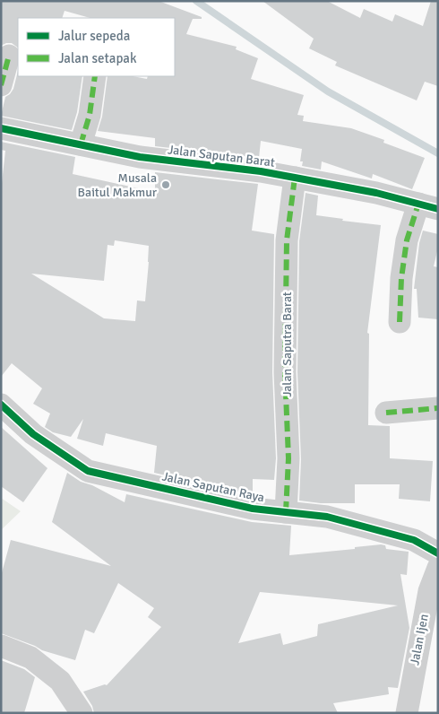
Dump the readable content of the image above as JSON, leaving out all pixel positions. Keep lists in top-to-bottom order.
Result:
{
  "streets": {
    "street": [
      "Jalan Saputan Barat",
      "Jalan Saputra Barat",
      "Jalan Saputan Raya",
      "Jalan Ijen"
    ]
  },
  "crossings": [
    ["Jalan Saputan Barat", "Jalan Saputra Barat"],
    ["Jalan Saputra Barat", "Jalan Saputan Raya"]
  ],
  "places": ["Musala Baitul Makmur"],
  "legend": ["Jalur sepeda", "Jalan setapak"]
}
